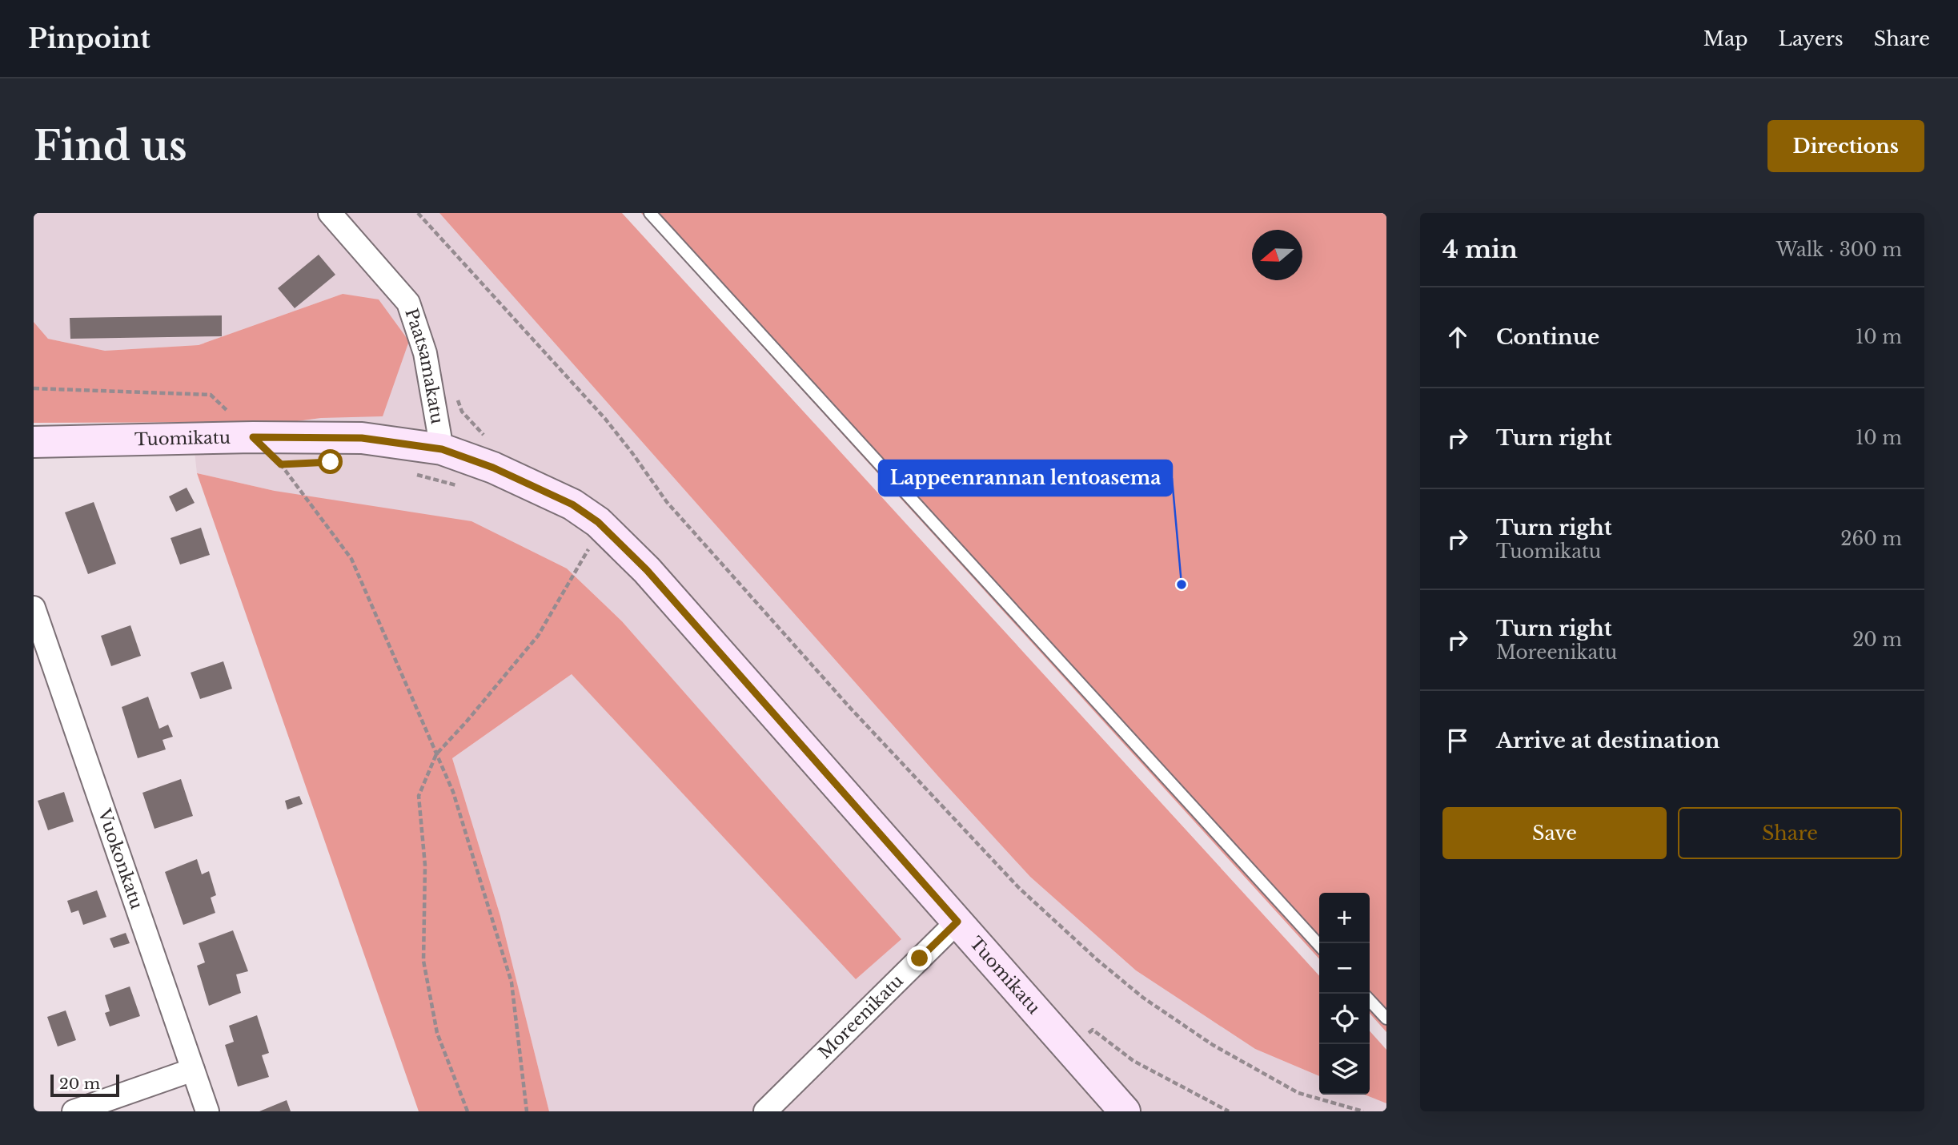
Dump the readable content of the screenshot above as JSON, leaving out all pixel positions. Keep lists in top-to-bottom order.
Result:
{
  "streets": {
    "street": [
      "Paatsamakatu",
      "Tuomikatu",
      "Vuokonkatu",
      "Moreenikatu"
    ]
  },
  "crossings": [
    ["Paatsamakatu", "Tuomikatu"],
    ["Tuomikatu", "Moreenikatu"]
  ],
  "places": ["Lappeenrannan lentoasema"],
  "scale_bar": "20 m",
  "north": "left",
  "page": {
    "header": "Pinpoint",
    "nav": ["Map", "Layers", "Share"],
    "buttons": [
      "Directions",
      ["Save", "Share"]
    ],
    "title": "Find us",
    "heading": ["4 min", "Walk · 300 m"],
    "list": [
      ["Continue", "10 m"],
      ["Turn right", "10 m"],
      ["Turn right", "Tuomikatu", "260 m"],
      ["Turn right", "Moreenikatu", "20 m"],
      "Arrive at destination"
    ],
    "map_buttons": ["+", "−"],
    "scale": "20 m"
  }
}
